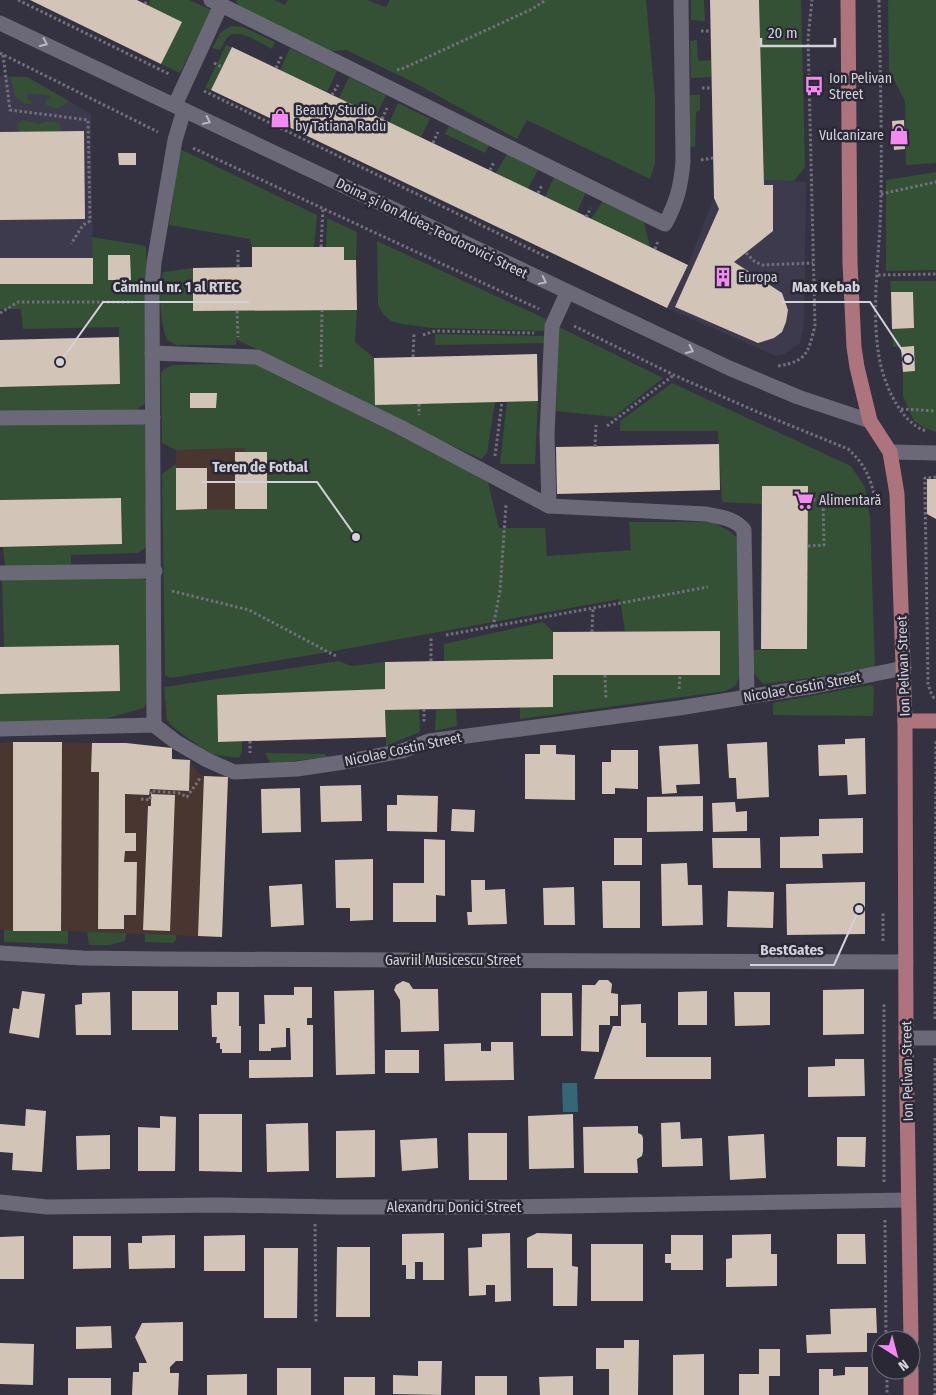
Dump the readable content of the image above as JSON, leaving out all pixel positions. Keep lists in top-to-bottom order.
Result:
{
  "streets": {
    "main road": ["Ion Pelivan Street"],
    "street": [
      "Doina și Ion Aldea-Teodorovici Street",
      "Nicolae Costin Street",
      "Gavriil Musicescu Street",
      "Alexandru Donici Street"
    ]
  },
  "crossings": [
    ["Doina și Ion Aldea-Teodorovici Street", "Ion Pelivan Street"],
    ["Ion Pelivan Street", "Nicolae Costin Street"],
    ["Ion Pelivan Street", "Gavriil Musicescu Street"],
    ["Ion Pelivan Street", "Alexandru Donici Street"]
  ],
  "one_way": ["Doina și Ion Aldea-Teodorovici Street"],
  "places": {
    "bus stop": ["Ion Pelivan Street"],
    "shop": ["Beauty Studio by Tatiana Radu", "Vulcanizare"],
    "building": ["Europa"],
    "other": [
      "Max Kebab",
      "Căminul nr. 1 al RTEC",
      "Teren de Fotbal",
      "BestGates"
    ],
    "supermarket": ["Alimentară"]
  },
  "scale_bar": "20 m",
  "north": "bottom right"
}
